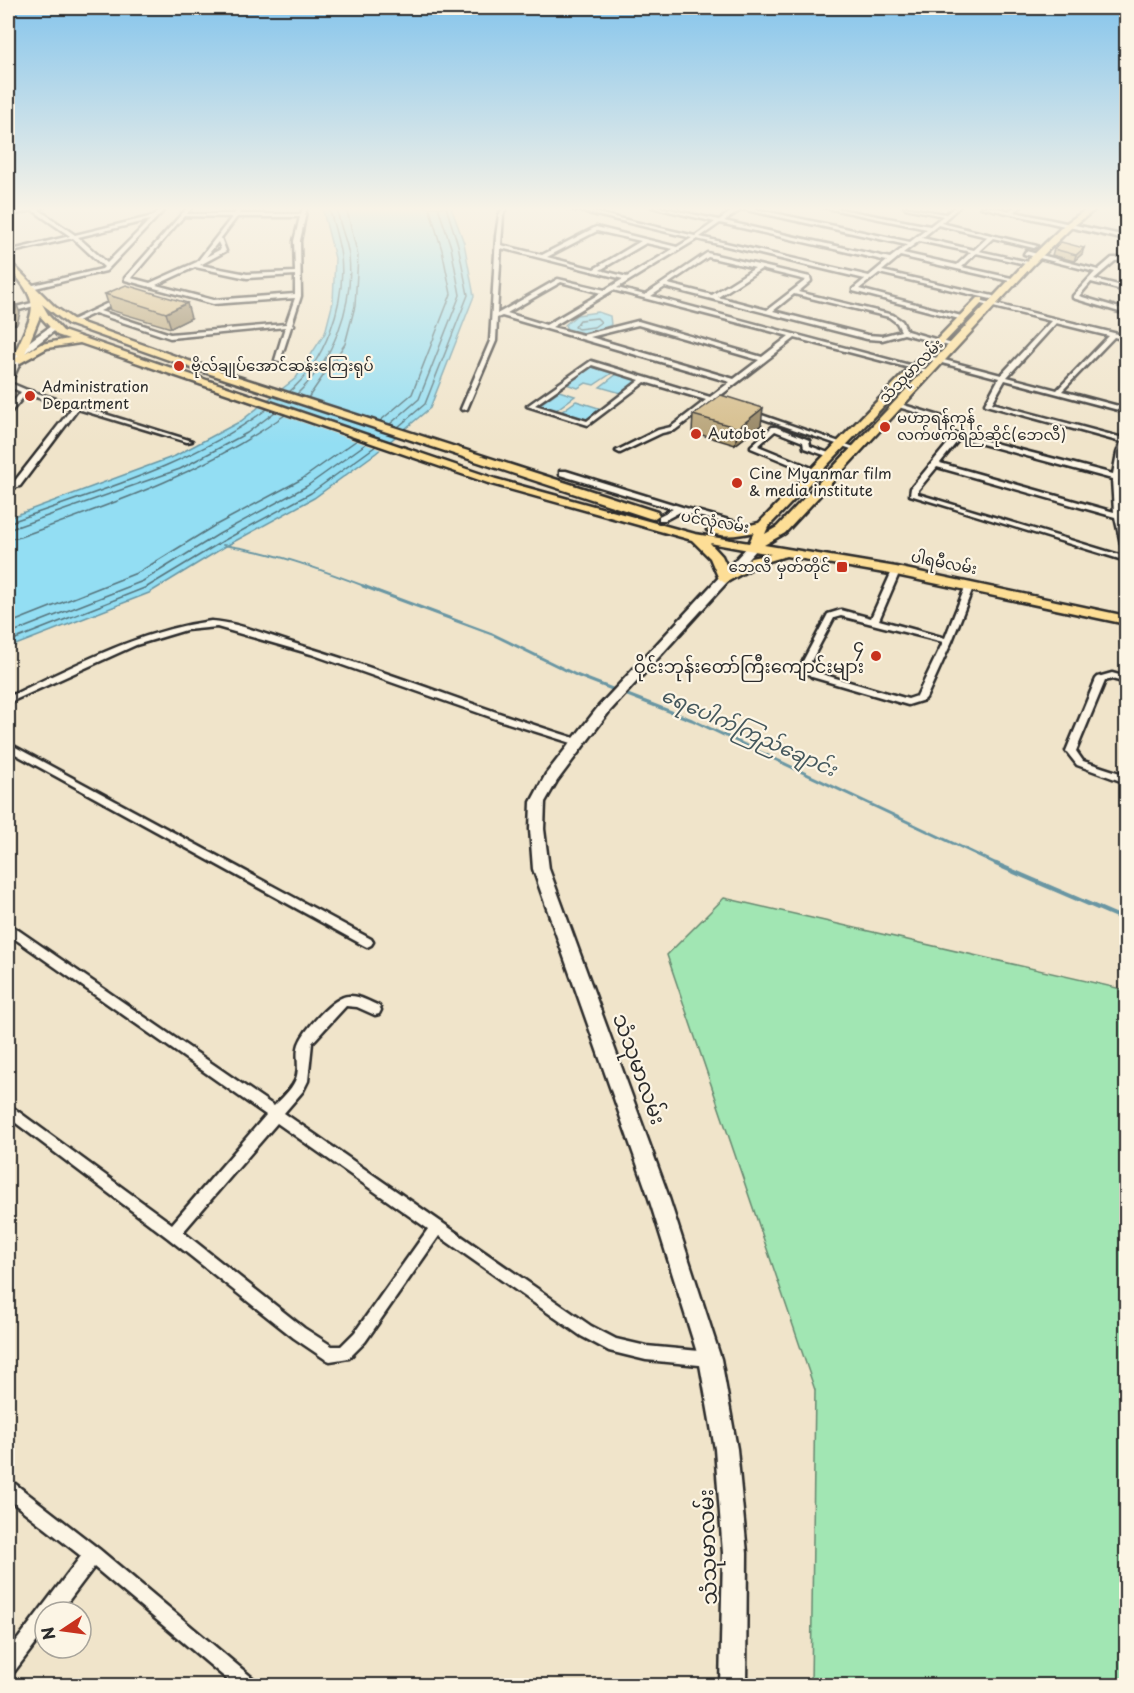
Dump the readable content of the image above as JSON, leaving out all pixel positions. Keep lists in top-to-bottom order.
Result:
{
  "streets": {
    "main road": ["သံသုမာလမ်း", "ပင်လုံလမ်း", "ပါရမီလမ်း"]
  },
  "crossings": [
    ["သံသုမာလမ်း", "ပင်လုံလမ်း"],
    ["သံသုမာလမ်း", "ပါရမီလမ်း"],
    ["ပင်လုံလမ်း", "ပါရမီလမ်း"]
  ],
  "water": ["ရေပေါက်ကြည်ချောင်း"],
  "places": {
    "other": [
      "ဗိုလ်ချုပ်အောင်ဆန်းကြေးရုပ်",
      "Administration Department",
      "မဟာရန်ကုန် လက်ဖက်ရည်ဆိုင်(ဘေလီ)",
      "Autobot",
      "Cine Myanmar film & media institute",
      "၄ ဝိုင်းဘုန်းတော်ကြီးကျောင်းများ"
    ],
    "transit": ["ဘေလီ မှတ်တိုင်"]
  },
  "north": "left"
}
